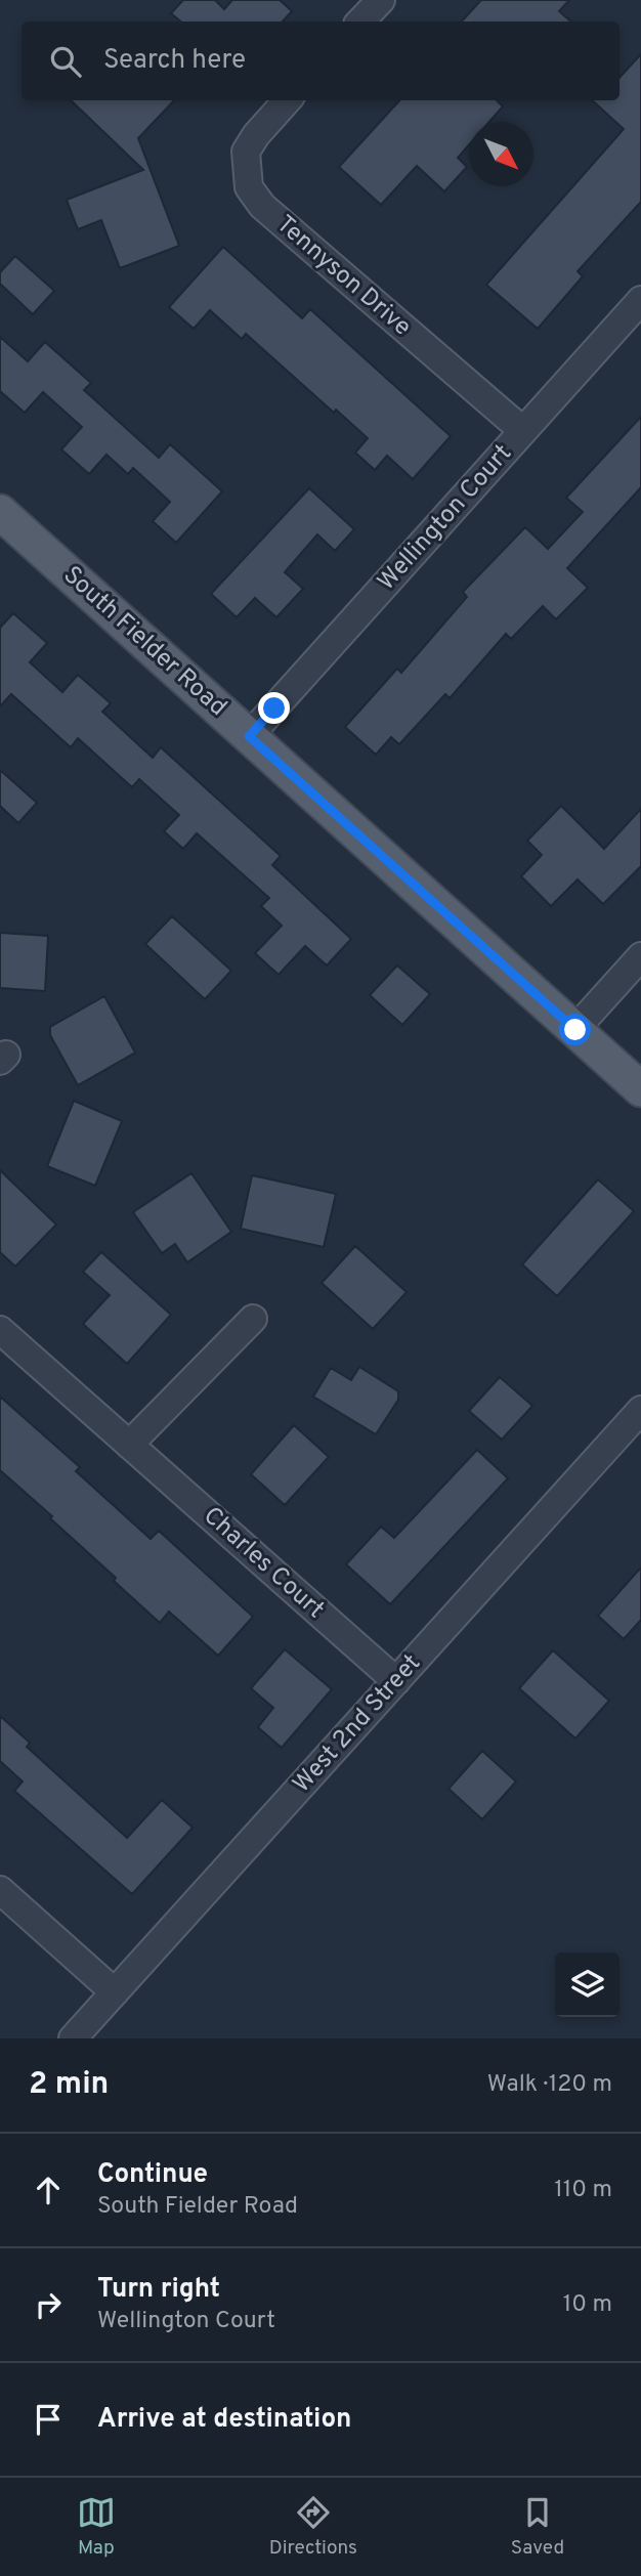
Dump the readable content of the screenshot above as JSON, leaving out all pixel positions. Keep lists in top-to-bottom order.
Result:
{
  "streets": {
    "main road": ["South Fielder Road"],
    "street": [
      "Tennyson Drive",
      "Wellington Court",
      "Charles Court",
      "West 2nd Street"
    ]
  },
  "crossings": [
    ["Tennyson Drive", "Wellington Court"],
    ["Wellington Court", "South Fielder Road"],
    ["Charles Court", "West 2nd Street"]
  ],
  "north": "bottom right",
  "page": {
    "search": "Search here",
    "heading": ["2 min", "Walk · 120 m"],
    "list": [
      ["Continue", "South Fielder Road", "110 m"],
      ["Turn right", "Wellington Court", "10 m"],
      "Arrive at destination"
    ],
    "nav": ["Map", "Directions", "Saved"]
  }
}
